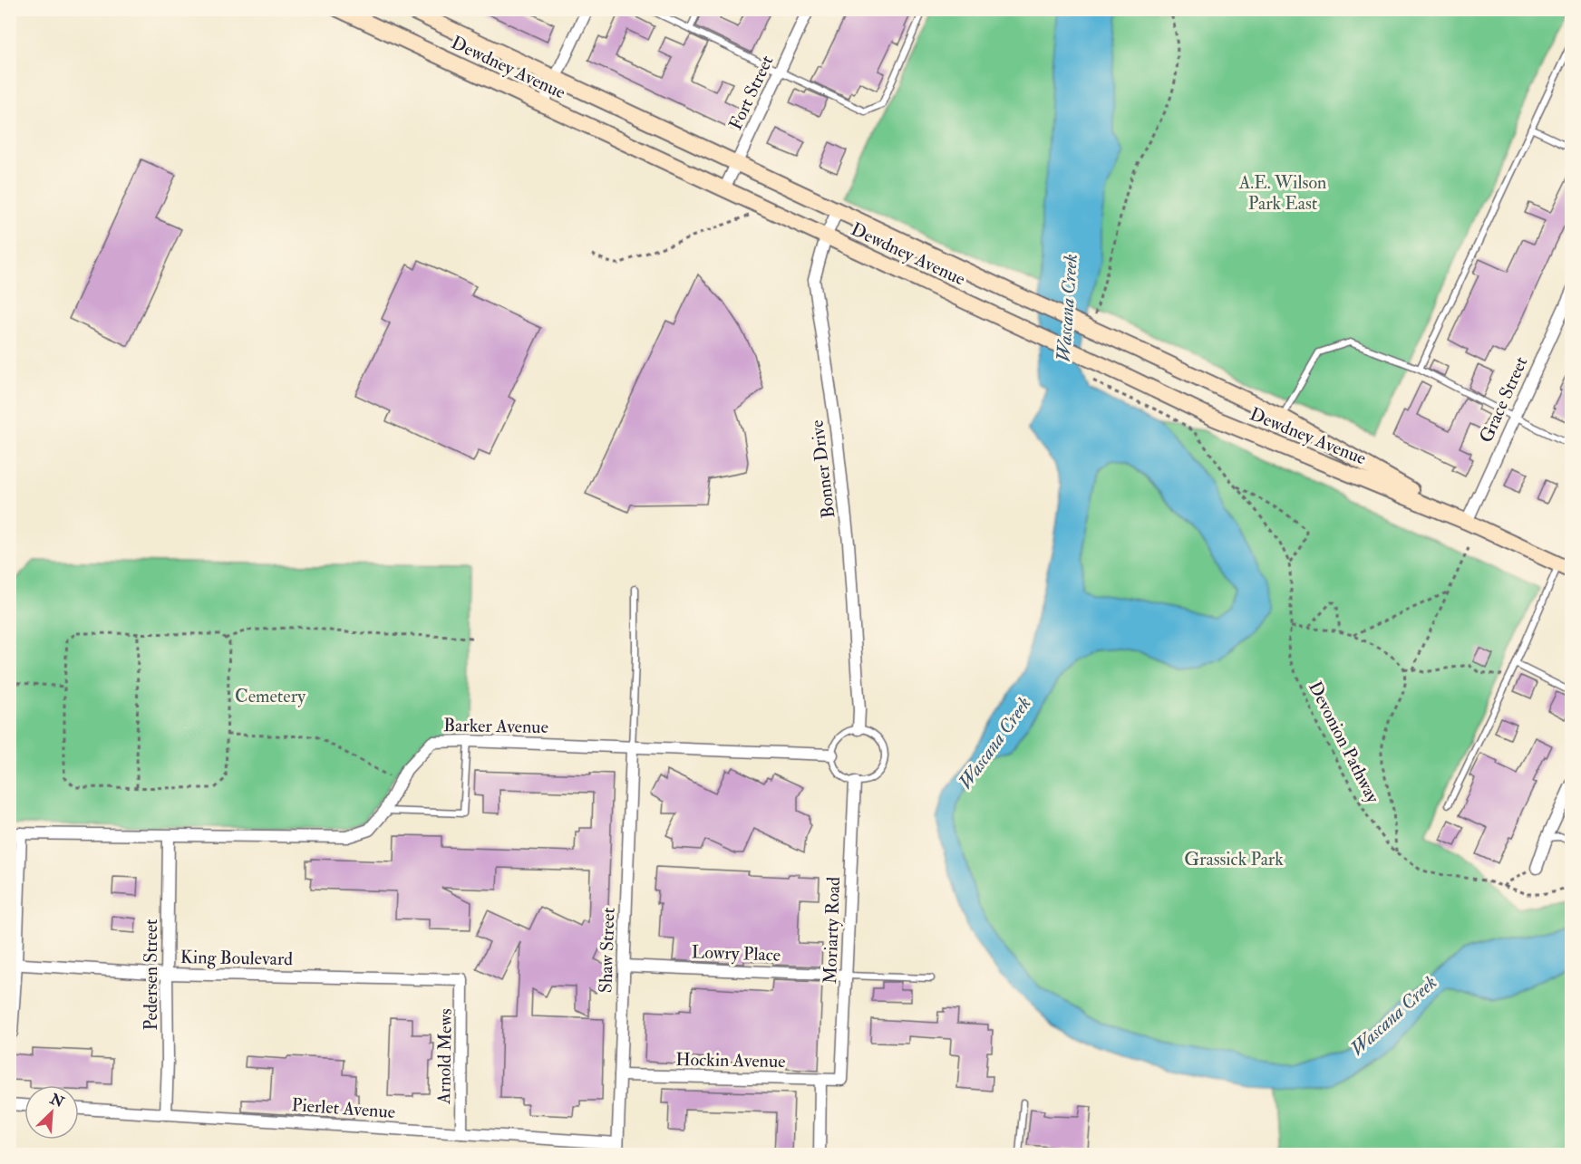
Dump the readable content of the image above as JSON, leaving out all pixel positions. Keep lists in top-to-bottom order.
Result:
{
  "streets": {
    "main road": ["Dewdney Avenue"],
    "street": [
      "Fort Street",
      "Grace Street",
      "Bonner Drive",
      "Barker Avenue",
      "Moriarty Road",
      "Shaw Street",
      "Lowry Place",
      "King Boulevard",
      "Pedersen Street",
      "Arnold Mews",
      "Hockin Avenue",
      "Pierlet Avenue"
    ],
    "path": ["Devonion Pathway"]
  },
  "crossings": [
    ["Dewdney Avenue", "Fort Street"],
    ["Dewdney Avenue", "Grace Street"],
    ["Dewdney Avenue", "Bonner Drive"],
    ["Bonner Drive", "Barker Avenue"],
    ["Bonner Drive", "Moriarty Road"],
    ["Barker Avenue", "Moriarty Road"],
    ["Barker Avenue", "Shaw Street"],
    ["Barker Avenue", "Pedersen Street"],
    ["Moriarty Road", "Lowry Place"],
    ["Moriarty Road", "Hockin Avenue"],
    ["Shaw Street", "Lowry Place"],
    ["Shaw Street", "Hockin Avenue"],
    ["Shaw Street", "Pierlet Avenue"],
    ["King Boulevard", "Pedersen Street"],
    ["King Boulevard", "Arnold Mews"],
    ["Pedersen Street", "Pierlet Avenue"],
    ["Arnold Mews", "Pierlet Avenue"]
  ],
  "water": ["Wascana Creek"],
  "parks": ["A.E. Wilson Park East", "Cemetery", "Grassick Park"],
  "north": "top right"
}
